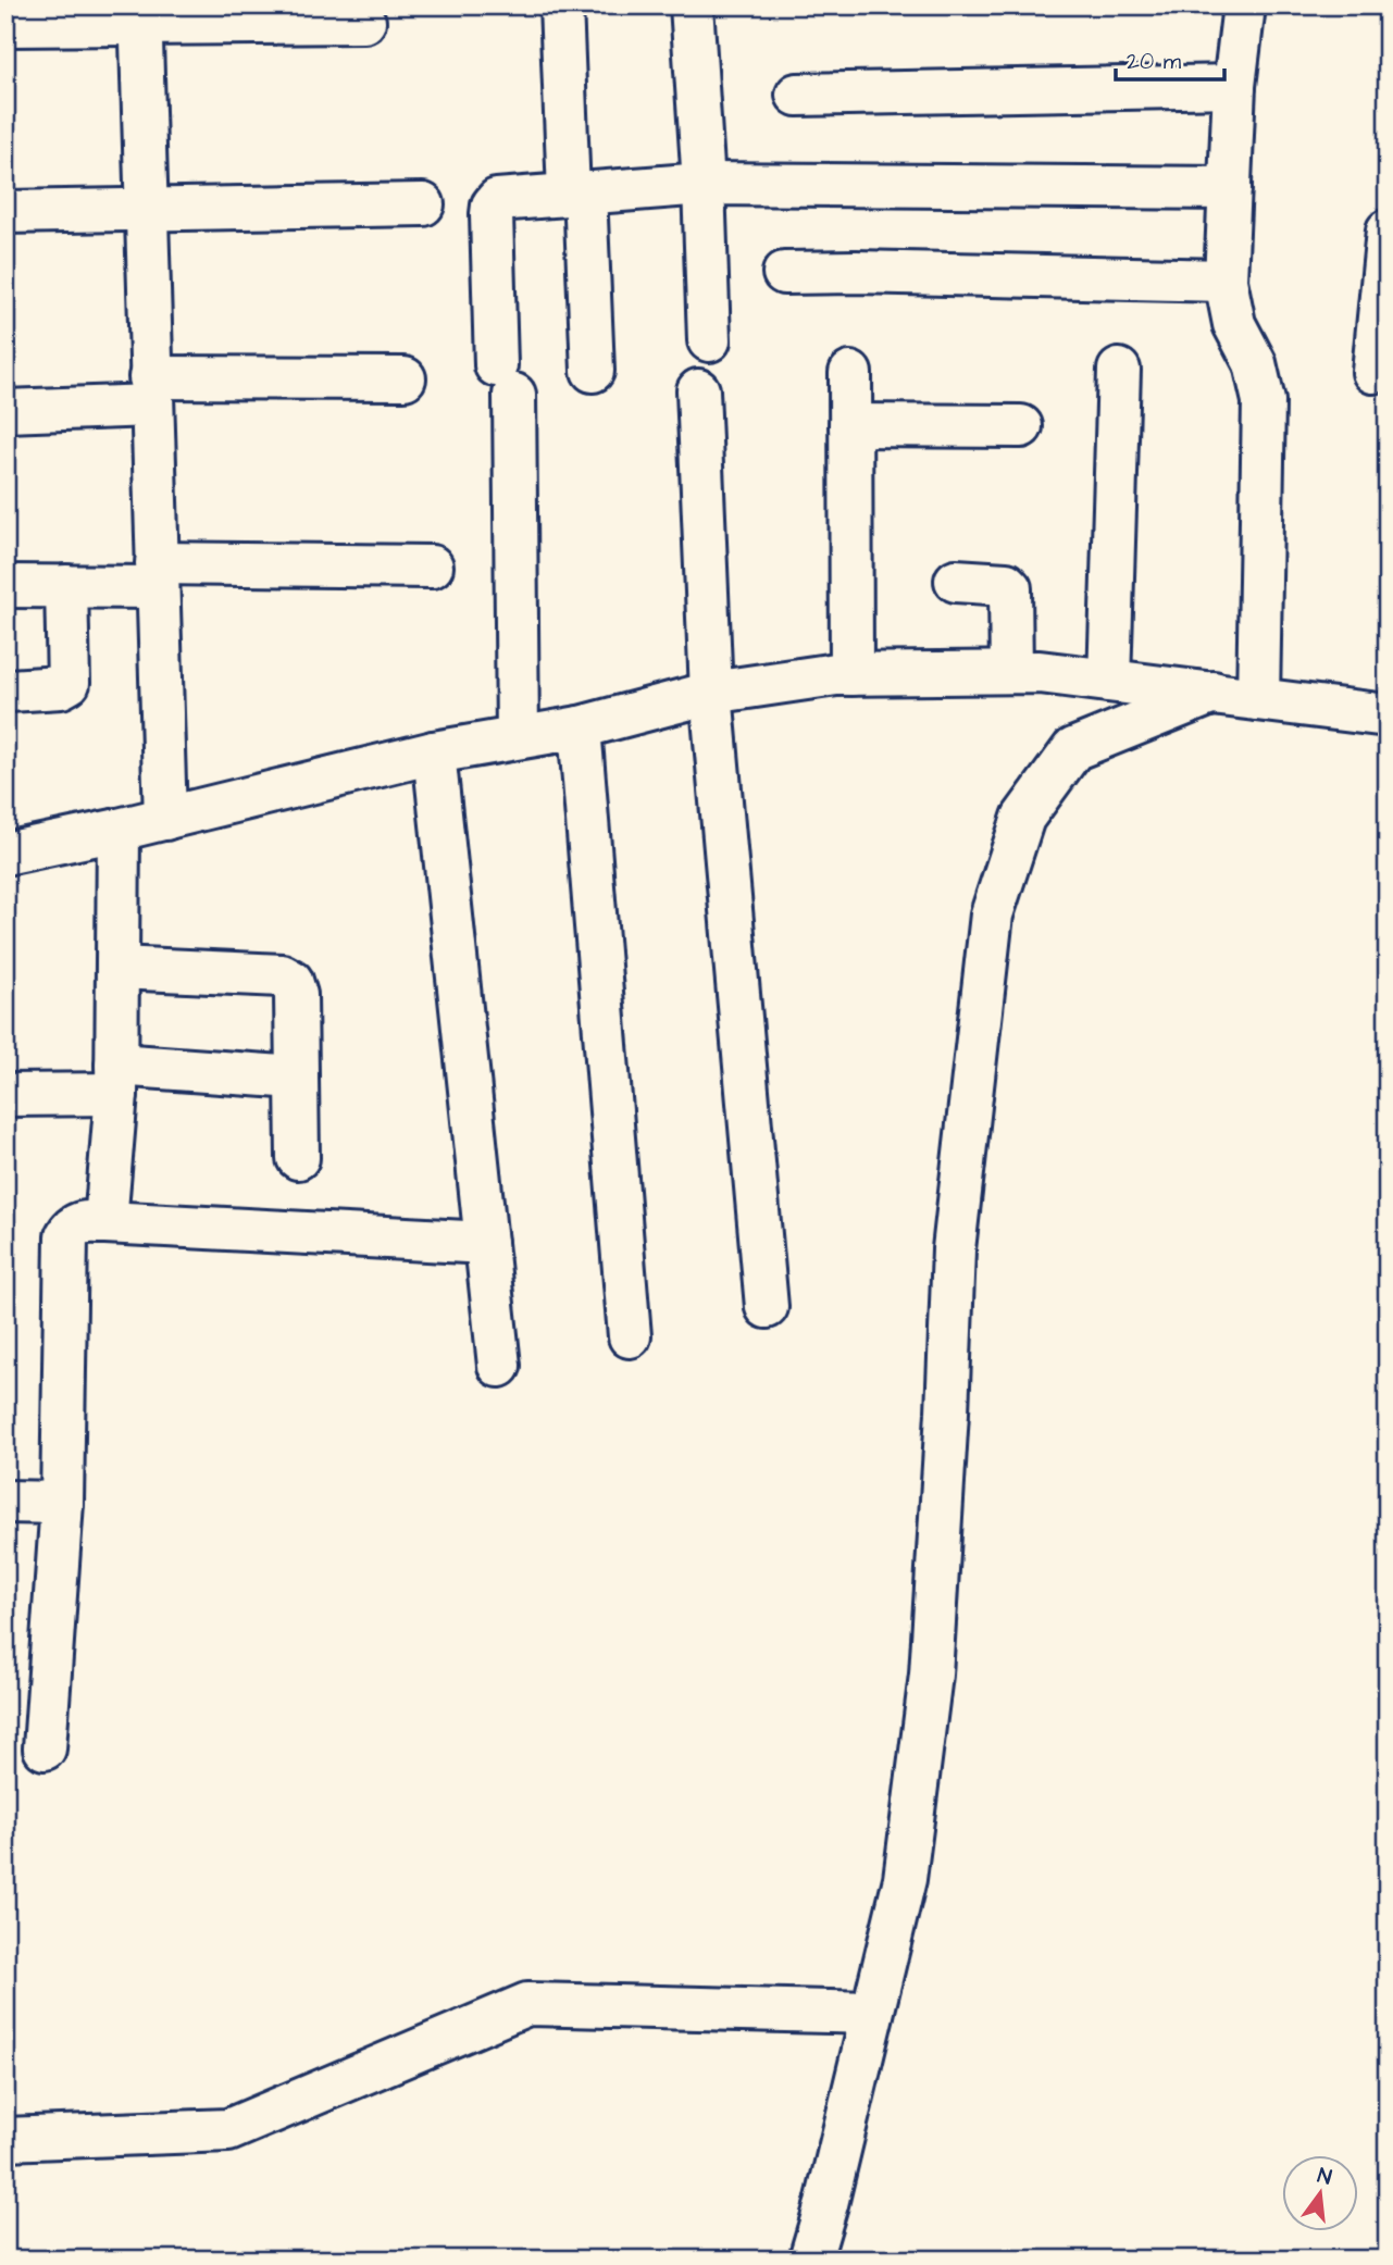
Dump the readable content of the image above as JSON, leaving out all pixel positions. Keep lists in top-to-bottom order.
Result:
{
  "scale_bar": "20 m",
  "north": "top"
}
